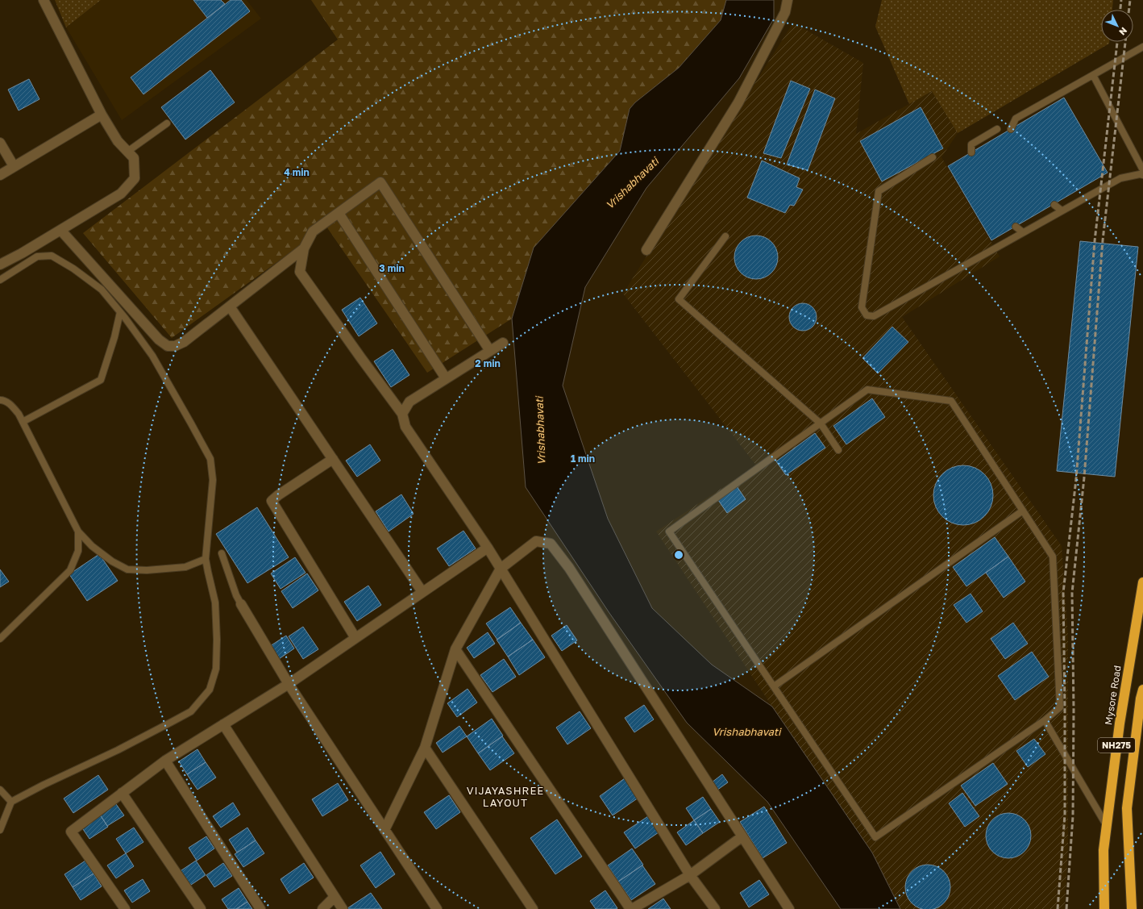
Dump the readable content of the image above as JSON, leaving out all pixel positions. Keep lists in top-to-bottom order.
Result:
{
  "streets": {
    "highway": ["Mysore Road", "NH275"]
  },
  "districts": ["VIJAYASHREE LAYOUT"],
  "water": ["Vrishabhavati"],
  "north": "bottom right",
  "rings": [
    "4 min",
    "3 min",
    "2 min",
    "1 min"
  ]
}
